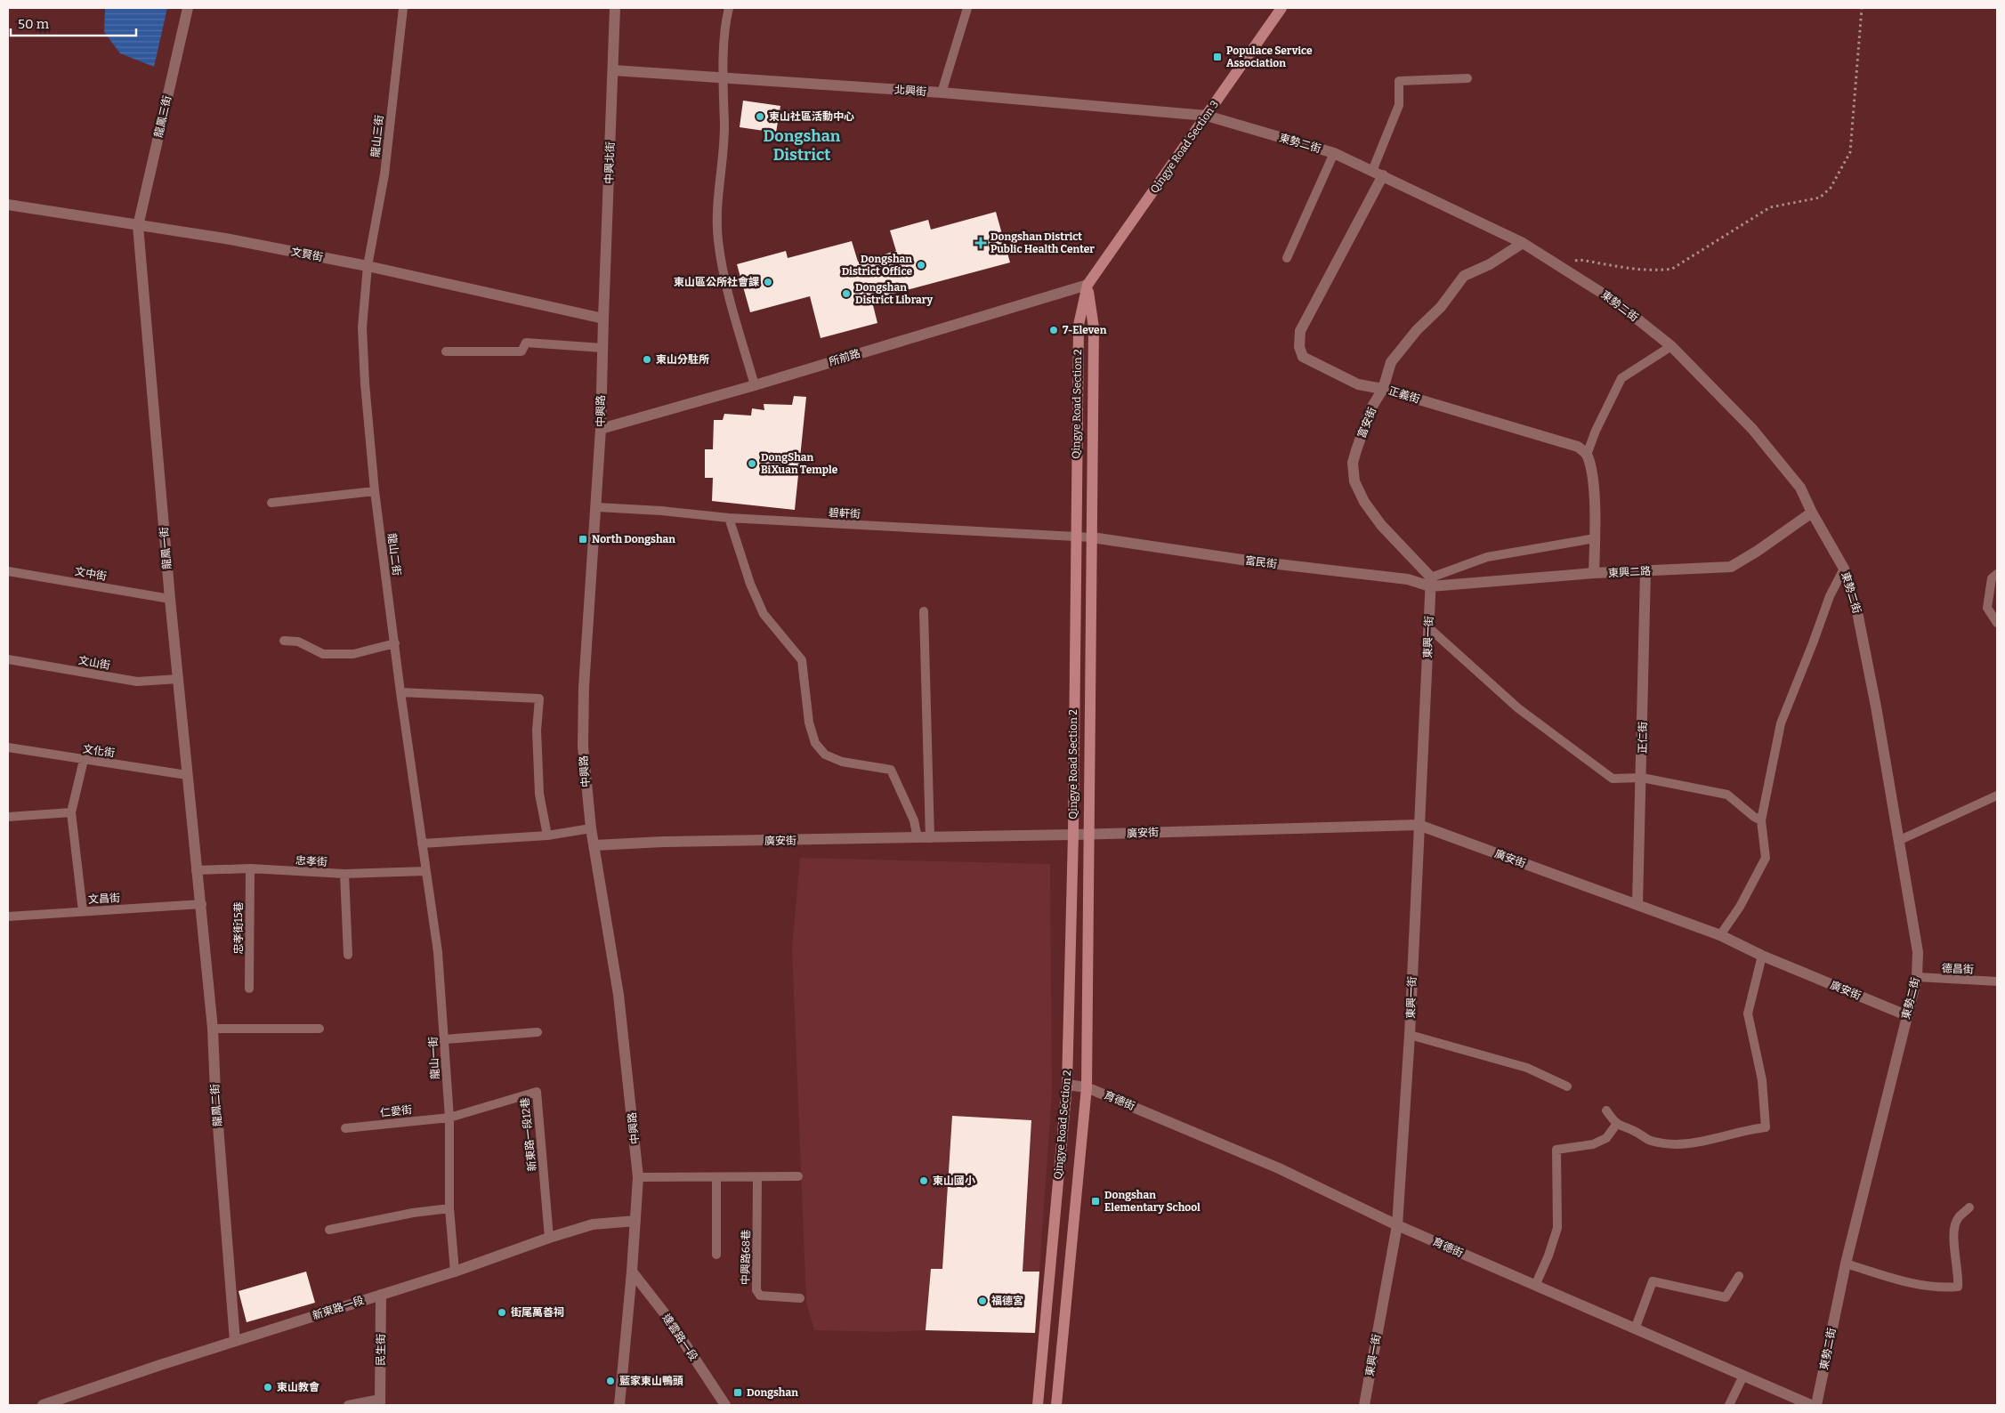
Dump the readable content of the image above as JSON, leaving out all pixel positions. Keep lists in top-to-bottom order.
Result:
{
  "streets": {
    "main road": ["Qingye Road Section 3", "Qingye Road Section 2"],
    "street": [
      "北興街",
      "龍鳳三街",
      "東勢二街",
      "中興北街",
      "文賢街",
      "所前路",
      "正義街",
      "中興路",
      "富安街",
      "龍鳳一街",
      "富民街",
      "東興二路",
      "東興一街",
      "正仁街",
      "廣安街",
      "育德街",
      "龍鳳二街",
      "新東路一段",
      "達雲路一段",
      "民生街"
    ],
    "lane": [
      "龍山三街",
      "碧軒街",
      "龍山二街",
      "文中街",
      "文山街",
      "文化街",
      "忠孝街",
      "文昌街",
      "忠孝街15巷",
      "德昌街",
      "龍山一街",
      "仁愛街",
      "新東路一段12巷",
      "中興路68巷"
    ]
  },
  "crossings": [
    ["北興街", "東勢二街"],
    ["北興街", "Qingye Road Section 3"],
    ["北興街", "中興北街"],
    ["龍鳳三街", "文賢街"],
    ["龍鳳三街", "龍鳳一街"],
    ["龍山三街", "文賢街"],
    ["龍山三街", "龍山二街"],
    ["東勢二街", "Qingye Road Section 3"],
    ["東勢二街", "正義街"],
    ["東勢二街", "富安街"],
    ["東勢二街", "東興二路"],
    ["東勢二街", "廣安街"],
    ["東勢二街", "德昌街"],
    ["Qingye Road Section 3", "所前路"],
    ["Qingye Road Section 3", "Qingye Road Section 2"],
    ["中興北街", "文賢街"],
    ["中興北街", "中興路"],
    ["文賢街", "中興路"],
    ["文賢街", "龍鳳一街"],
    ["文賢街", "龍山二街"],
    ["所前路", "Qingye Road Section 2"],
    ["所前路", "中興路"],
    ["正義街", "富安街"],
    ["Qingye Road Section 2", "碧軒街"],
    ["Qingye Road Section 2", "富民街"],
    ["Qingye Road Section 2", "廣安街"],
    ["Qingye Road Section 2", "育德街"],
    ["中興路", "碧軒街"],
    ["中興路", "廣安街"],
    ["中興路", "新東路一段"],
    ["中興路", "達雲路一段"],
    ["富安街", "富民街"],
    ["富安街", "東興二路"],
    ["富安街", "東興一街"],
    ["碧軒街", "富民街"],
    ["龍鳳一街", "文中街"],
    ["龍鳳一街", "文山街"],
    ["龍鳳一街", "文化街"],
    ["龍鳳一街", "忠孝街"],
    ["龍鳳一街", "龍鳳二街"],
    ["龍山二街", "龍山一街"],
    ["富民街", "東興二路"],
    ["富民街", "東興一街"],
    ["東興二路", "東興一街"],
    ["東興二路", "正仁街"],
    ["東興一街", "廣安街"],
    ["東興一街", "育德街"],
    ["正仁街", "廣安街"],
    ["忠孝街", "忠孝街15巷"],
    ["忠孝街", "龍山一街"],
    ["忠孝街", "龍鳳二街"],
    ["文昌街", "龍鳳二街"],
    ["龍山一街", "仁愛街"],
    ["龍山一街", "新東路一段12巷"],
    ["龍山一街", "新東路一段"],
    ["龍鳳二街", "新東路一段"],
    ["仁愛街", "新東路一段12巷"],
    ["新東路一段12巷", "新東路一段"],
    ["新東路一段", "民生街"]
  ],
  "districts": ["Dongshan District"],
  "places": {
    "transit": [
      "Populace Service Association",
      "North Dongshan",
      "Dongshan Elementary School",
      "Dongshan"
    ],
    "other": [
      "東山社區活動中心",
      "Dongshan District Office",
      "東山區公所社會課",
      "Dongshan District Library",
      "7-Eleven",
      "東山分駐所",
      "DongShan BiXuan Temple",
      "東山國小",
      "福德宮",
      "街尾萬善祠",
      "藍家東山鴨頭",
      "東山教會"
    ],
    "health": ["Dongshan District Public Health Center"]
  },
  "scale_bar": "50 m"
}
